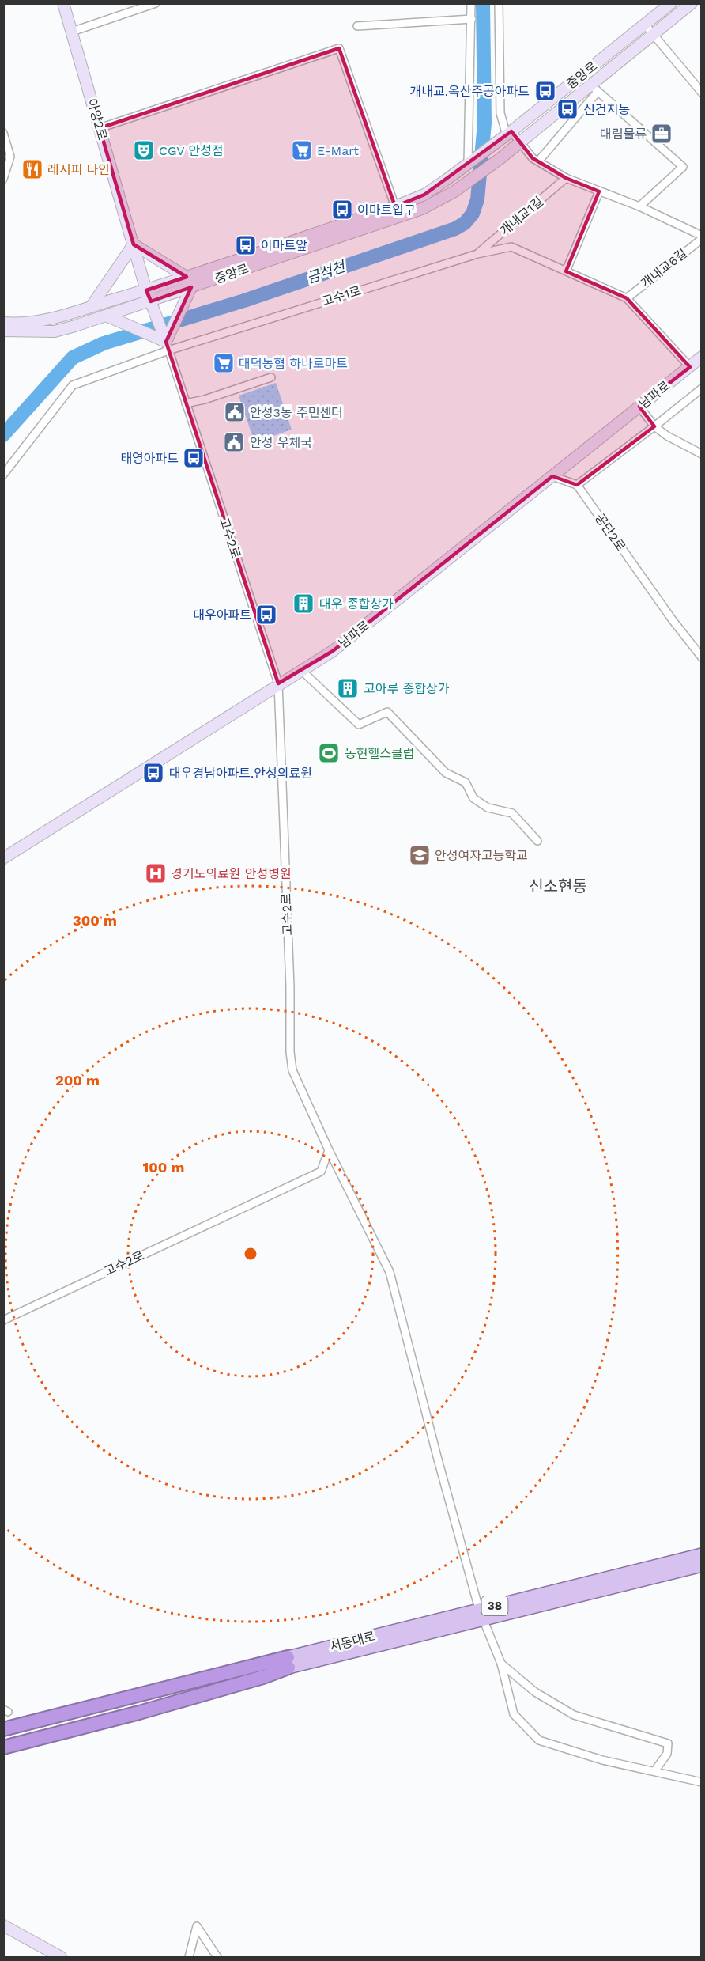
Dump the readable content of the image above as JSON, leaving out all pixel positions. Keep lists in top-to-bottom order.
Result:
{
  "streets": {
    "highway": ["38", "서동대로"],
    "street": [
      "중앙로",
      "아양2로",
      "개내교1길",
      "개내교6길",
      "고수1로",
      "남파로",
      "공단2로",
      "고수2로"
    ]
  },
  "crossings": [
    ["중앙로", "아양2로"],
    ["중앙로", "고수2로"],
    ["아양2로", "고수2로"],
    ["개내교1길", "고수1로"],
    ["개내교6길", "고수1로"],
    ["고수1로", "남파로"],
    ["고수1로", "고수2로"],
    ["남파로", "고수2로"]
  ],
  "districts": ["신소현동"],
  "water": ["금석천"],
  "places": {
    "bus stop": [
      "개내교.옥산주공아파트",
      "신건지동",
      "이마트입구",
      "이마트앞",
      "태영아파트",
      "대우아파트",
      "대우경남아파트.안성의료원"
    ],
    "office": ["대림물류"],
    "theatre": ["CGV 안성점"],
    "supermarket": ["E-Mart", "대덕농협 하나로마트"],
    "restaurant": ["레시피 나인"],
    "public building": ["안성3동 주민센터", "안성 우체국"],
    "building": ["대우 종합상가", "코아루 종합상가"],
    "sports": ["동현헬스클럽"],
    "school or university": ["안성여자고등학교"],
    "hospital": ["경기도의료원 안성병원"]
  },
  "rings": ["300 m", "200 m", "100 m"]
}
